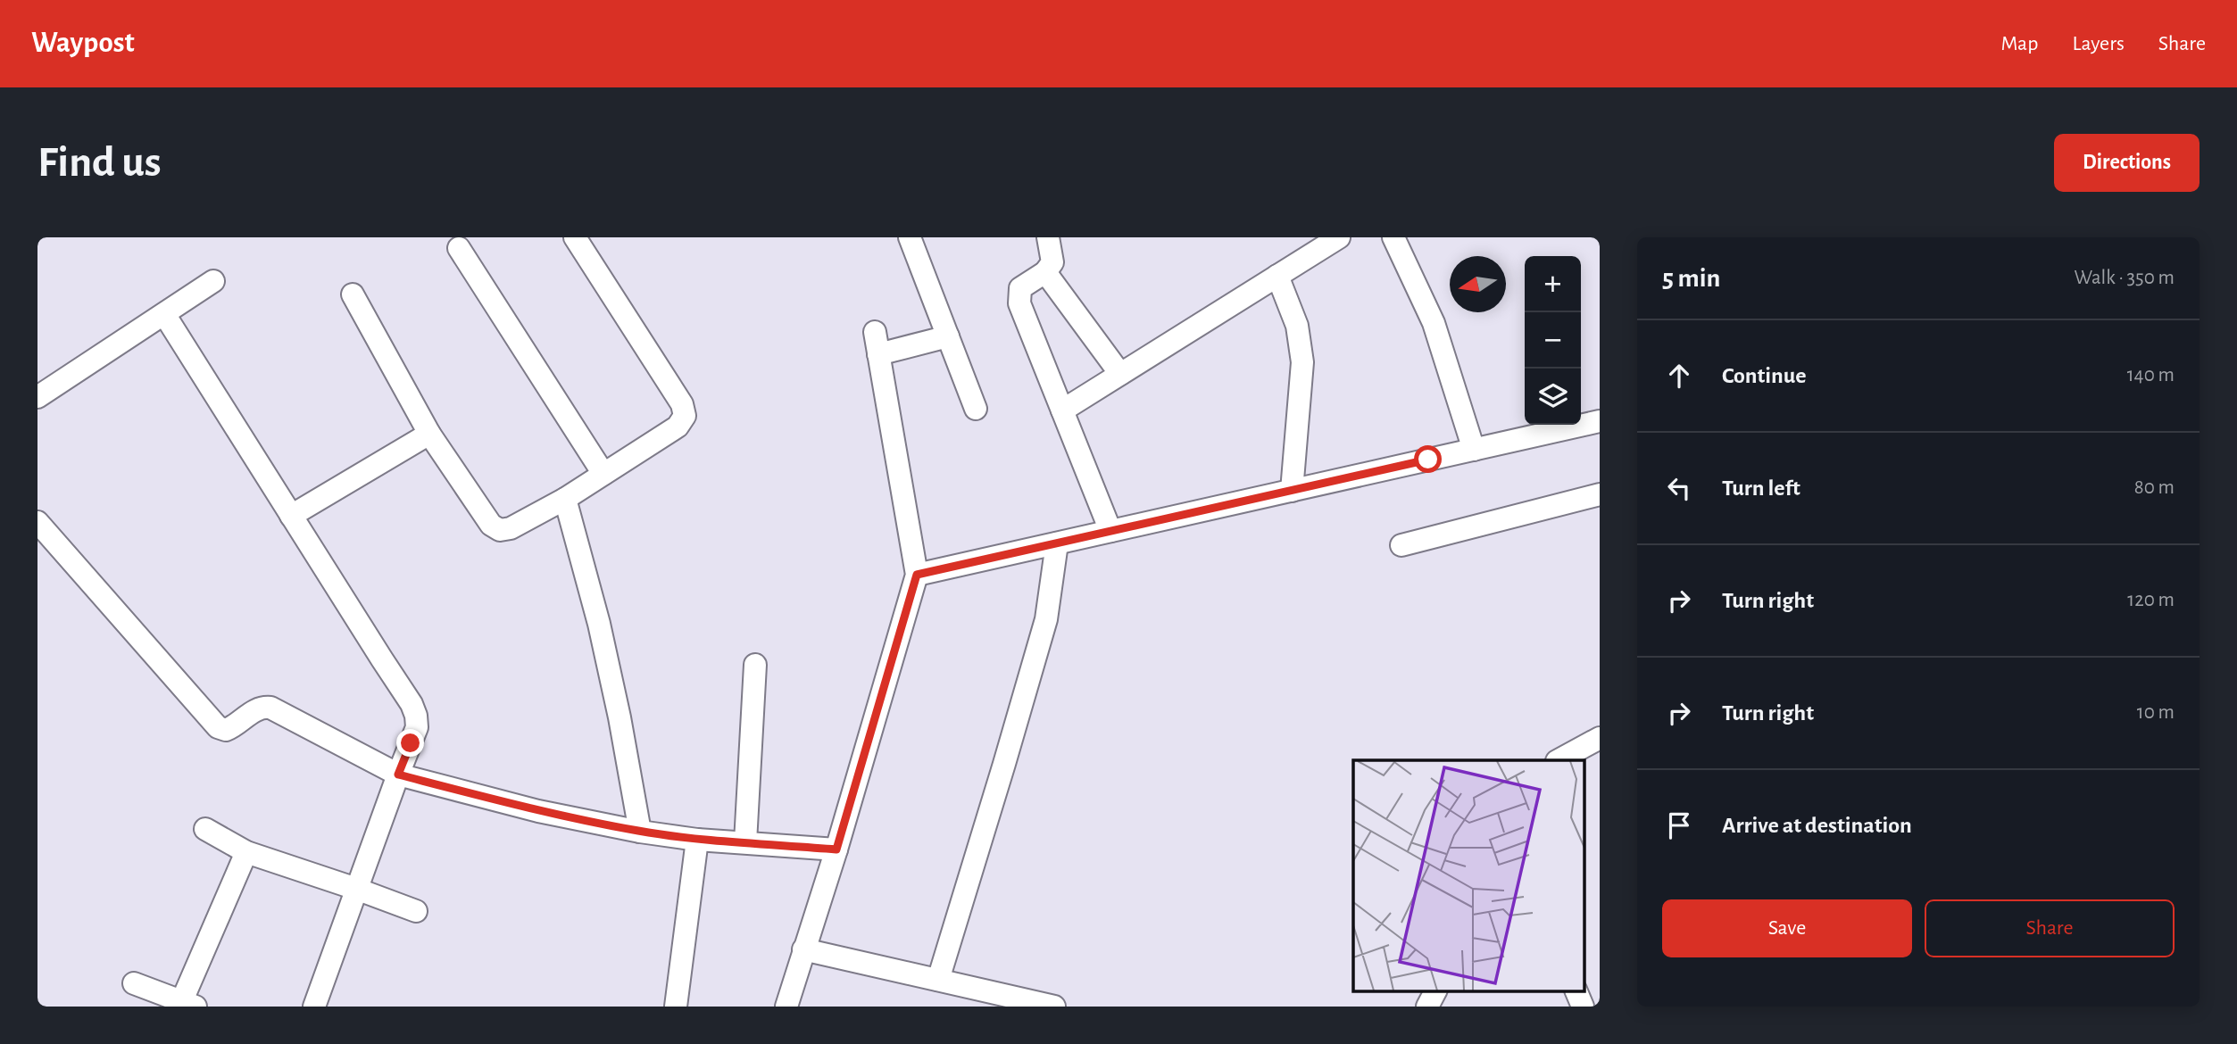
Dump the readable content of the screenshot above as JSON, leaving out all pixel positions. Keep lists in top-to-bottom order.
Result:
{
  "north": "left",
  "page": {
    "header": "Waypost",
    "nav": ["Map", "Layers", "Share"],
    "buttons": [
      "Directions",
      ["Save", "Share"]
    ],
    "title": "Find us",
    "heading": ["5 min", "Walk · 350 m"],
    "map_buttons": ["+", "−"],
    "list": [
      ["Continue", "140 m"],
      ["Turn left", "80 m"],
      ["Turn right", "120 m"],
      ["Turn right", "10 m"],
      "Arrive at destination"
    ]
  }
}
